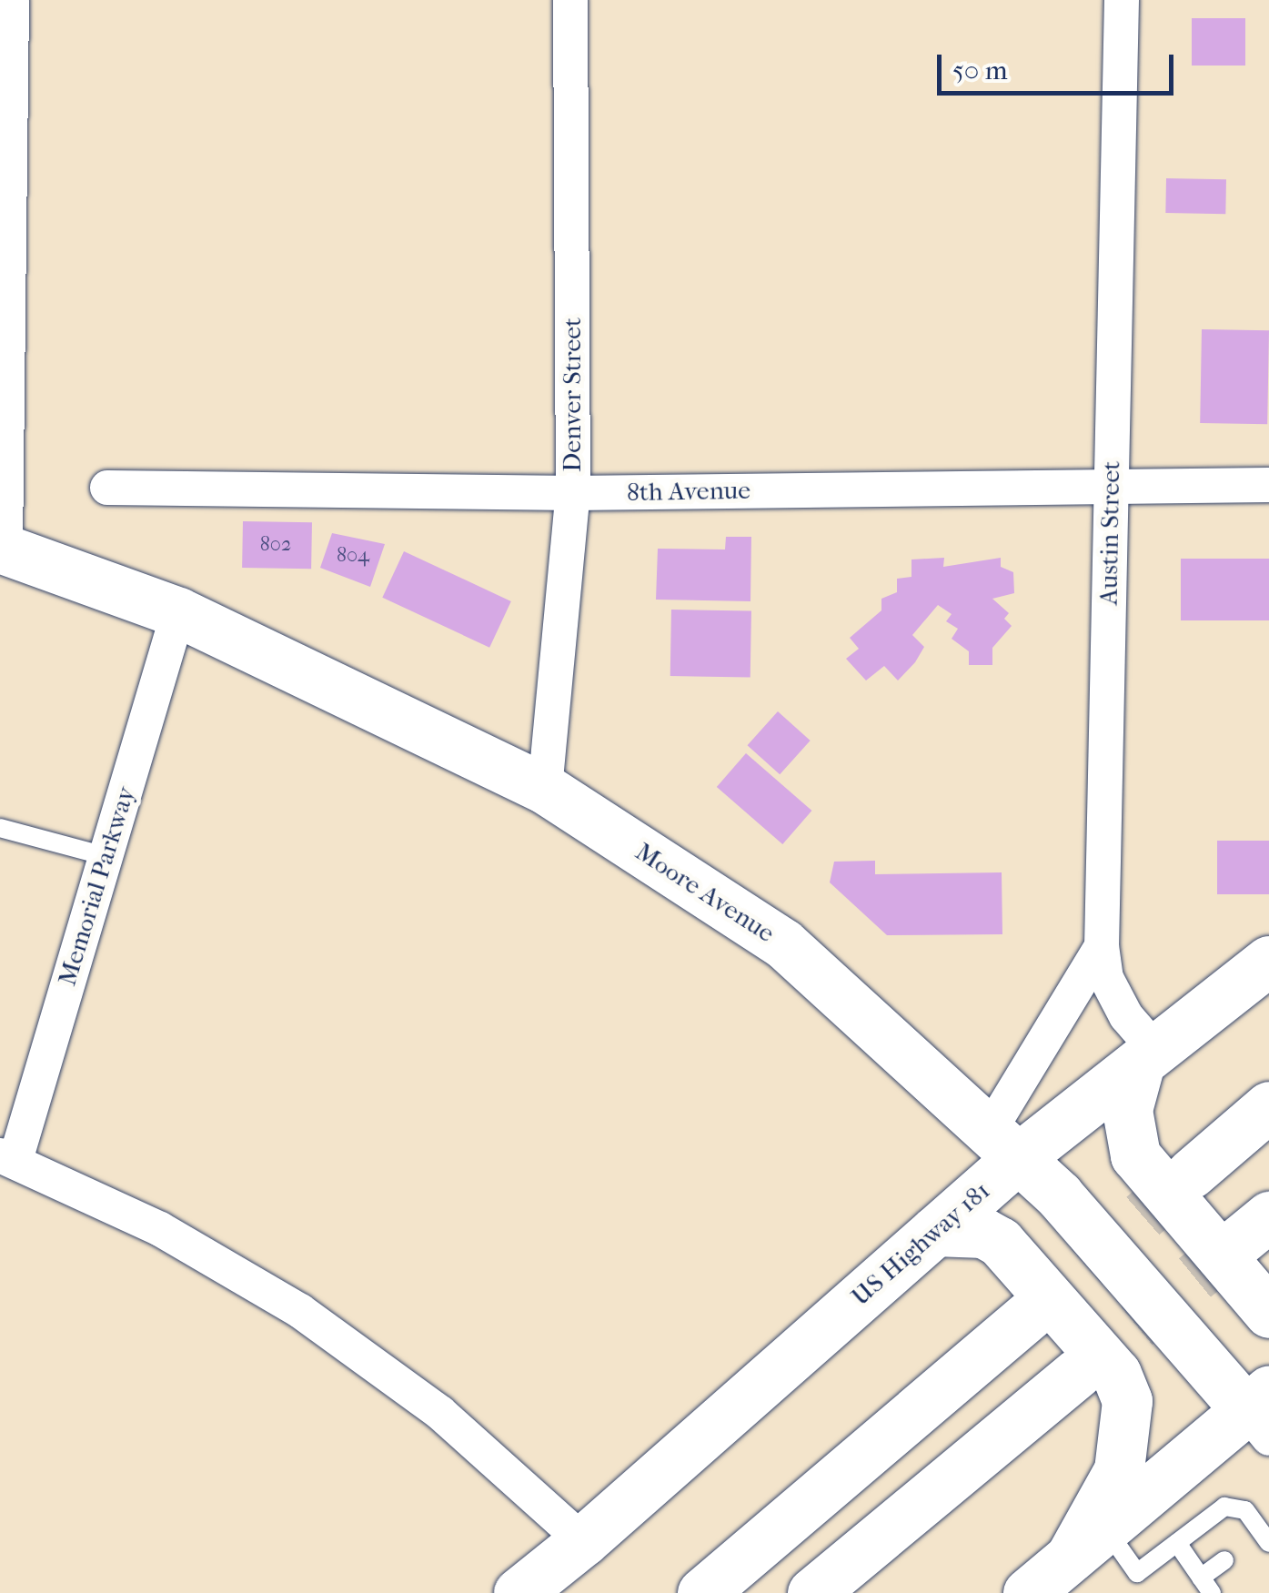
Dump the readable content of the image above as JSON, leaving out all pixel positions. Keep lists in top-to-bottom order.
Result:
{
  "streets": {
    "main road": ["Moore Avenue", "US Highway 181"],
    "street": [
      "Denver Street",
      "8th Avenue",
      "Austin Street",
      "Memorial Parkway"
    ]
  },
  "crossings": [
    ["Denver Street", "8th Avenue"],
    ["Denver Street", "Moore Avenue"],
    ["8th Avenue", "Austin Street"],
    ["Austin Street", "US Highway 181"],
    ["Memorial Parkway", "Moore Avenue"],
    ["Moore Avenue", "US Highway 181"]
  ],
  "house_numbers": ["802", "804"],
  "scale_bar": "50 m"
}
